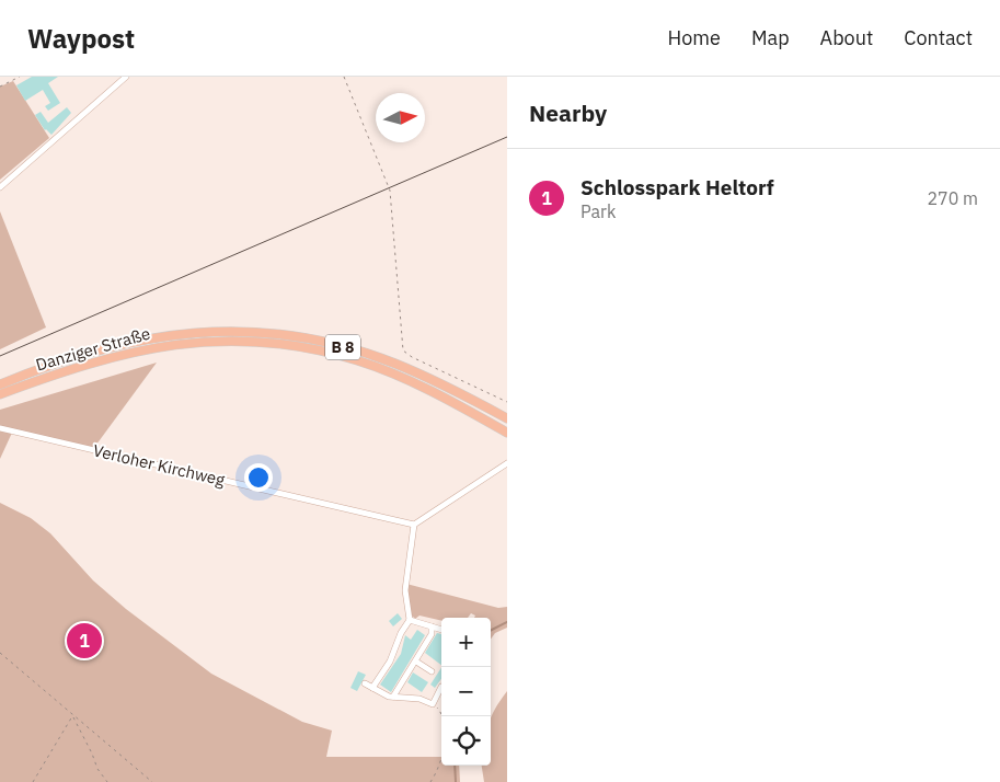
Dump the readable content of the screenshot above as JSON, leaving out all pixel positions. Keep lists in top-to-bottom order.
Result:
{
  "streets": {
    "highway": ["B 8", "Danziger Straße"],
    "street": ["Verloher Kirchweg"]
  },
  "north": "right",
  "page": {
    "header": "Waypost",
    "nav": [
      "Home",
      "Map",
      "About",
      "Contact"
    ],
    "heading": "Nearby",
    "list": [
      {
        "mark": "1",
        "name": "Schlosspark Heltorf",
        "note": "Park",
        "value": "270 m"
      }
    ],
    "map_buttons": ["+", "−"],
    "pins": "1"
  }
}
